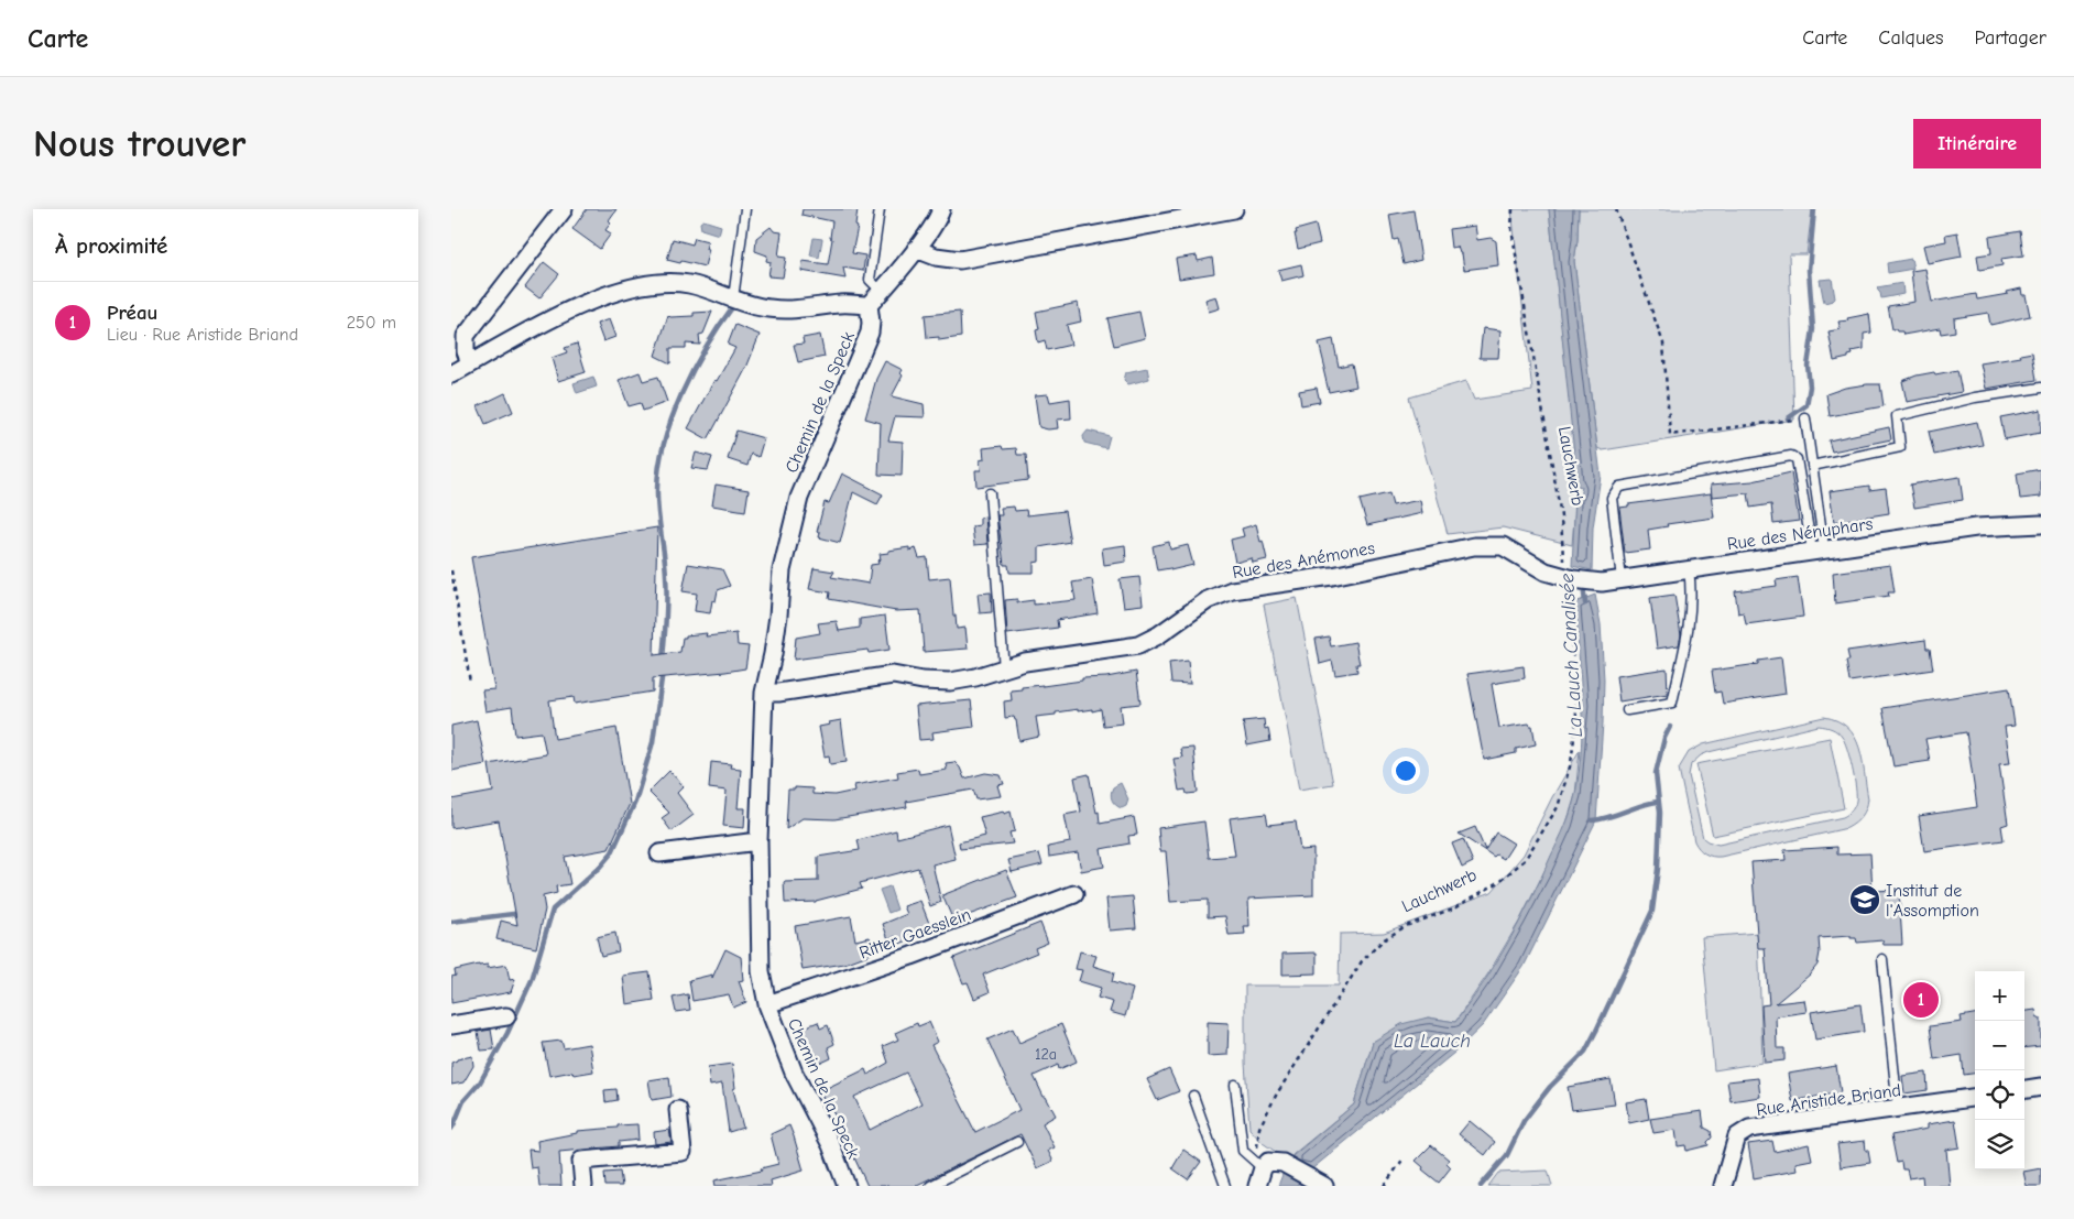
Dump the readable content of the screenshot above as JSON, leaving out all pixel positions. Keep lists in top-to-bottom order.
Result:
{
  "streets": {
    "street": [
      "Chemin de la Speck",
      "Rue des Nénuphars",
      "Rue des Anémones",
      "Ritter Gaesslein",
      "Rue Aristide Briand"
    ],
    "path": ["Lauchwerb"]
  },
  "crossings": [
    ["Chemin de la Speck", "Rue des Anémones"],
    ["Chemin de la Speck", "Ritter Gaesslein"],
    ["Lauchwerb", "Rue des Nénuphars"],
    ["Lauchwerb", "Rue des Anémones"],
    ["Rue des Nénuphars", "Rue des Anémones"]
  ],
  "water": ["La Lauch Canalisée", "La Lauch"],
  "places": {
    "school or university": ["Institut de l'Assomption"]
  },
  "house_numbers": ["12a"],
  "page": {
    "header": "Carte",
    "nav": ["Carte", "Calques", "Partager"],
    "buttons": "Itinéraire",
    "title": "Nous trouver",
    "heading": "À proximité",
    "list": [
      {
        "mark": "1",
        "name": "Préau",
        "note": "Lieu · Rue Aristide Briand",
        "value": "250 m"
      }
    ],
    "map_buttons": ["+", "−"],
    "pins": "1"
  }
}
